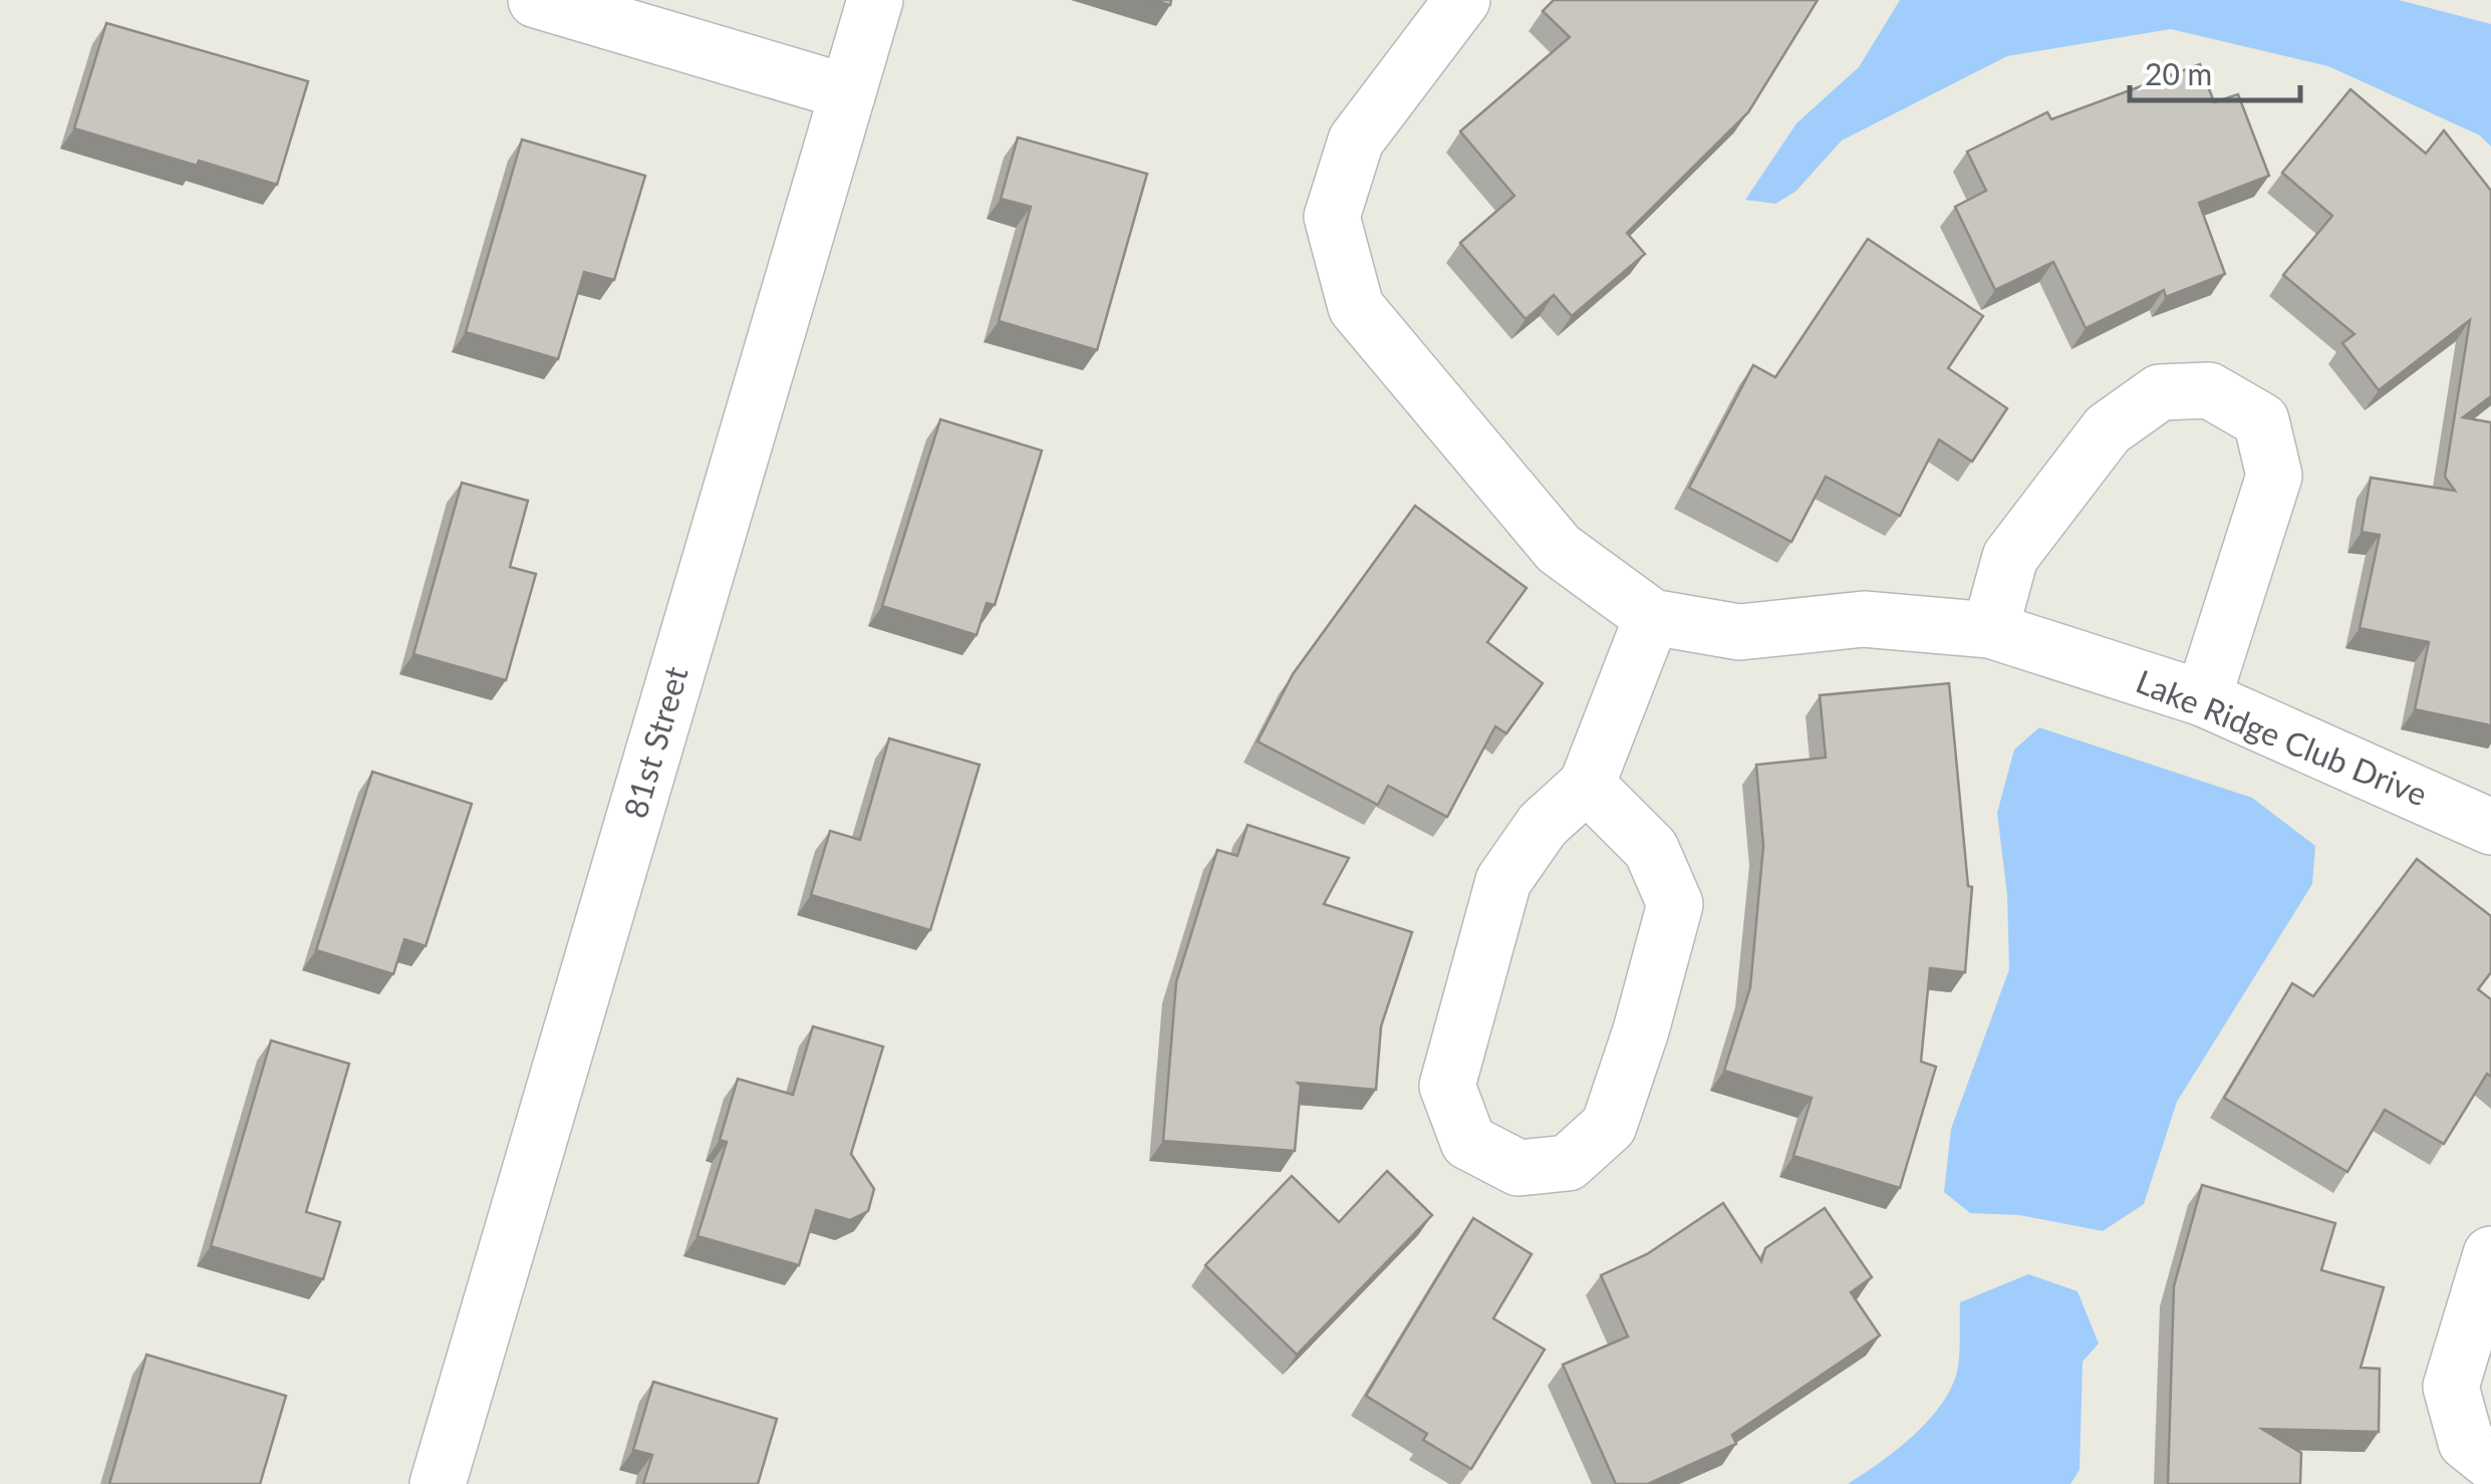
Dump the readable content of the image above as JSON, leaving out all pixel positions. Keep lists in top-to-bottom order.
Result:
{
  "streets": {
    "street": ["Lake Ridge Club Drive", "81st Street"]
  },
  "scale_bar": "20 m"
}
